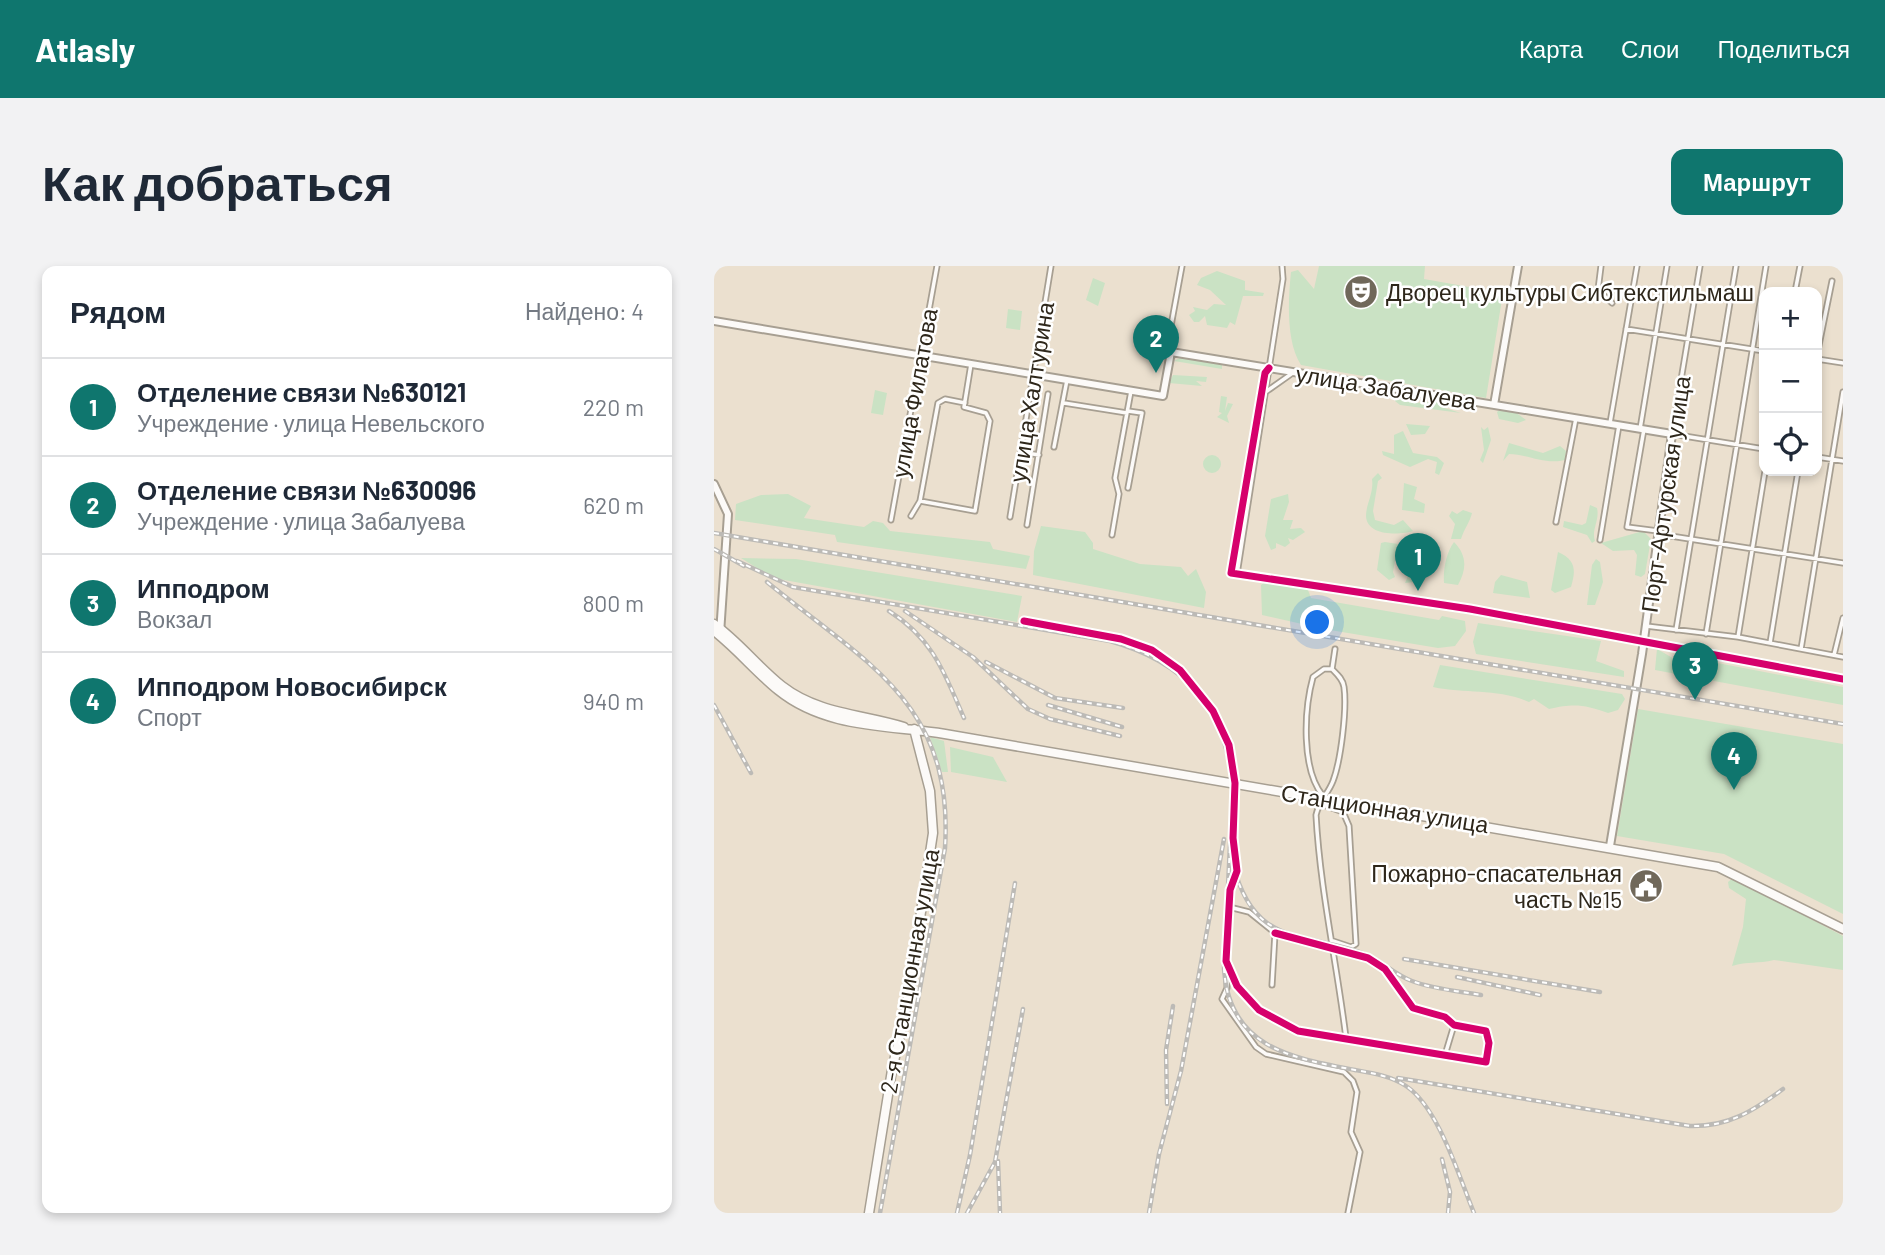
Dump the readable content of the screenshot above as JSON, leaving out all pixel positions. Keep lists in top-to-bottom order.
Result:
{
  "streets": {
    "main road": ["Станционная улица", "2-я Станционная улица"],
    "street": [
      "улица Забалуева",
      "улица Халтурина",
      "улица Филатова",
      "Порт-Артурская улица"
    ]
  },
  "crossings": [
    ["улица Забалуева", "Порт-Артурская улица"],
    ["Порт-Артурская улица", "Станционная улица"],
    ["Станционная улица", "2-я Станционная улица"]
  ],
  "places": {
    "theatre": ["Дворец культуры Сибтекстильмаш"],
    "public building": ["Пожарно-спасательная часть №15"]
  },
  "page": {
    "header": "Atlasly",
    "nav": ["Карта", "Слои", "Поделиться"],
    "buttons": "Маршрут",
    "title": "Как добраться",
    "heading": ["Рядом", "Найдено: 4"],
    "map_buttons": ["+", "−"],
    "pins": [
      "2",
      "1",
      "3",
      "4"
    ],
    "list": [
      {
        "mark": "1",
        "name": "Отделение связи №630121",
        "note": "Учреждение · улица Невельского",
        "value": "220 m"
      },
      {
        "mark": "2",
        "name": "Отделение связи №630096",
        "note": "Учреждение · улица Забалуева",
        "value": "620 m"
      },
      {
        "mark": "3",
        "name": "Ипподром",
        "note": "Вокзал",
        "value": "800 m"
      },
      {
        "mark": "4",
        "name": "Ипподром Новосибирск",
        "note": "Спорт",
        "value": "940 m"
      }
    ]
  }
}
